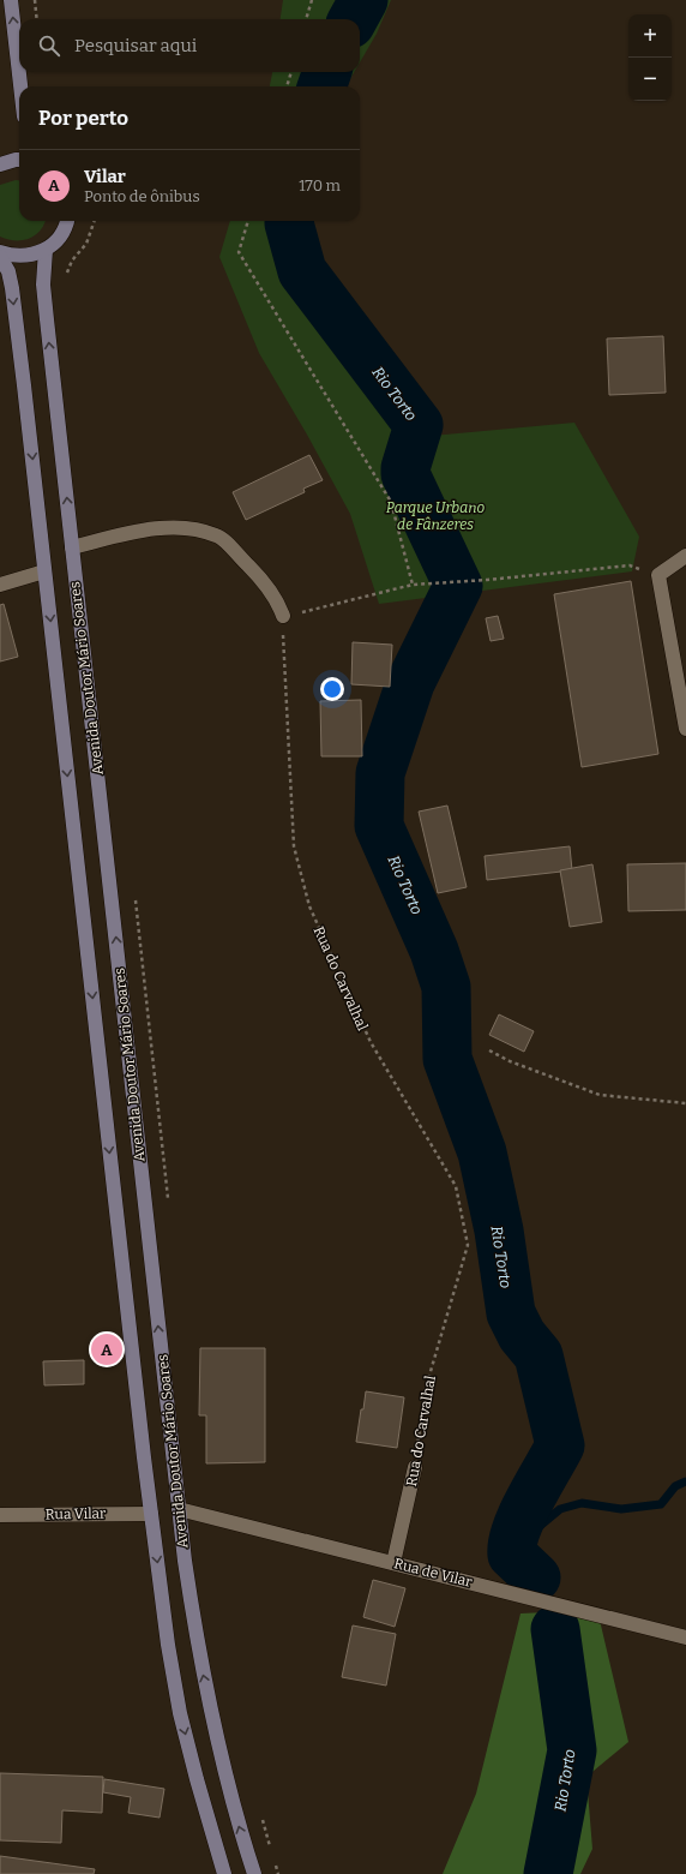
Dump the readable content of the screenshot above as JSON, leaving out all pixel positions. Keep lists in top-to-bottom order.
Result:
{
  "streets": {
    "main road": ["Avenida Doutor Mário Soares"],
    "street": ["Rua do Carvalhal", "Rua Vilar", "Rua de Vilar"]
  },
  "crossings": [
    ["Avenida Doutor Mário Soares", "Rua Vilar"],
    ["Avenida Doutor Mário Soares", "Rua de Vilar"],
    ["Rua do Carvalhal", "Rua de Vilar"]
  ],
  "water": ["Rio Torto"],
  "parks": ["Parque Urbano de Fânzeres"],
  "page": {
    "map_buttons": ["+", "−"],
    "search": "Pesquisar aqui",
    "heading": "Por perto",
    "list": [
      {
        "mark": "A",
        "name": "Vilar",
        "note": "Ponto de ônibus",
        "value": "170 m"
      }
    ],
    "pins": "A"
  }
}
